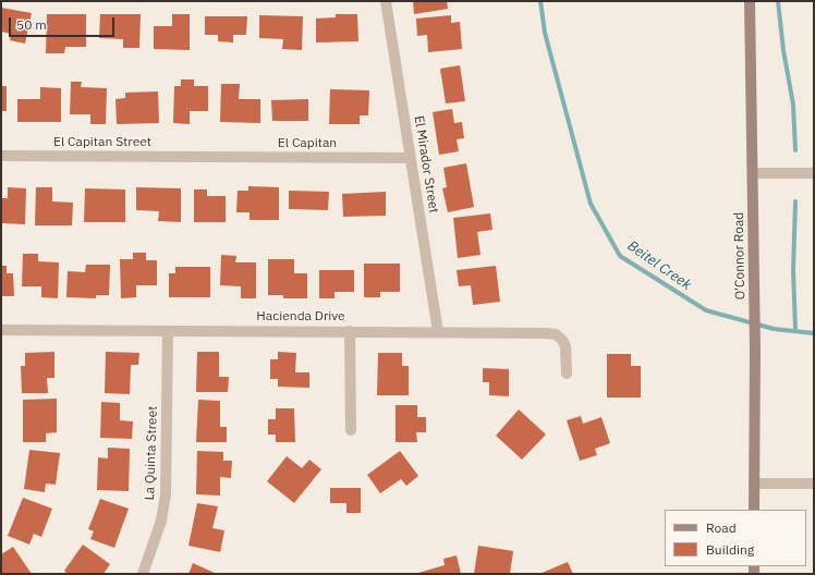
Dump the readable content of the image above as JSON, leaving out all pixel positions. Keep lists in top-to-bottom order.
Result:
{
  "streets": {
    "main road": ["O'Connor Road"],
    "street": [
      "El Capitan Street",
      "El Capitan",
      "El Mirador Street",
      "Hacienda Drive",
      "La Quinta Street"
    ]
  },
  "crossings": [
    ["El Capitan Street", "El Capitan"],
    ["El Capitan", "El Mirador Street"],
    ["El Mirador Street", "Hacienda Drive"],
    ["Hacienda Drive", "La Quinta Street"]
  ],
  "water": ["Beitel Creek"],
  "legend": ["Road", "Building"],
  "scale_bar": "50 m"
}
